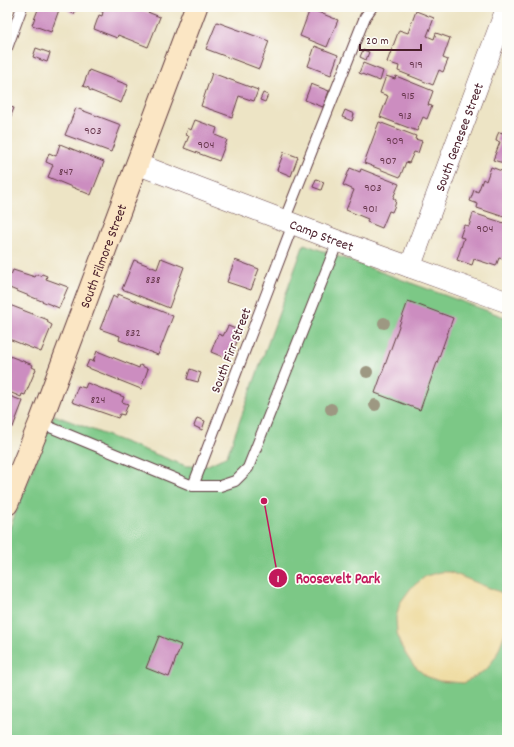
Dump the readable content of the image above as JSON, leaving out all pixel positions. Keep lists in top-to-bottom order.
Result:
{
  "streets": {
    "street": ["South Genesee Street", "Camp Street", "South Filmore Street"],
    "lane": ["South Firr Street"]
  },
  "crossings": [
    ["South Genesee Street", "Camp Street"],
    ["Camp Street", "South Filmore Street"],
    ["Camp Street", "South Firr Street"]
  ],
  "places": ["Roosevelt Park"],
  "house_numbers": [
    "919",
    "915",
    "913",
    "903",
    "909",
    "904",
    "907",
    "847",
    "903",
    "901",
    "904",
    "838",
    "832",
    "824"
  ],
  "scale_bar": "20 m"
}
